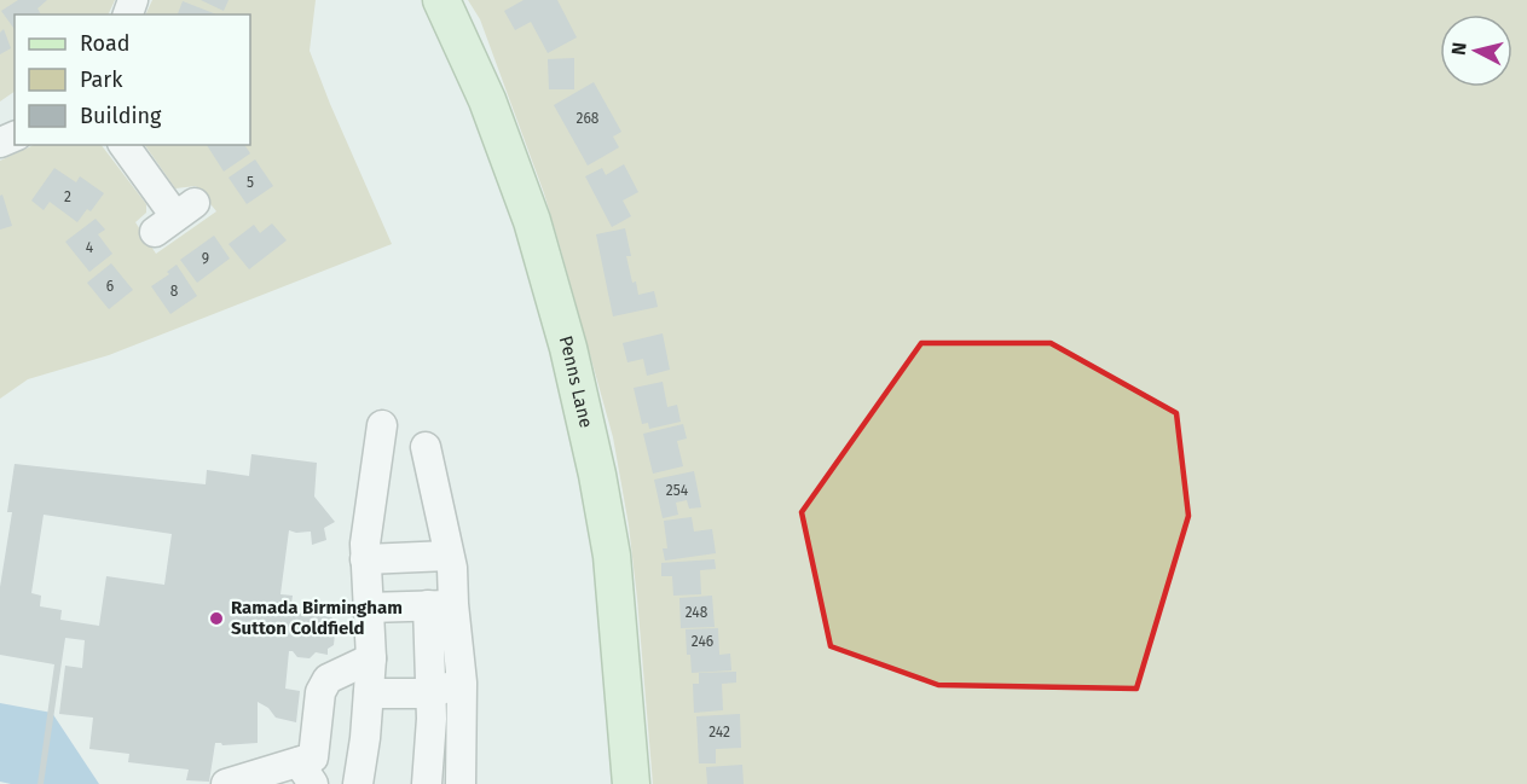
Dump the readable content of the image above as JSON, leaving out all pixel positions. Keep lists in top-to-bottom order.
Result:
{
  "streets": {
    "main road": ["Penns Lane"]
  },
  "places": ["Ramada Birmingham Sutton Coldfield"],
  "house_numbers": [
    "268",
    "5",
    "2",
    "4",
    "9",
    "6",
    "8",
    "254",
    "248",
    "246",
    "242"
  ],
  "legend": ["Road", "Park", "Building"],
  "north": "left"
}
